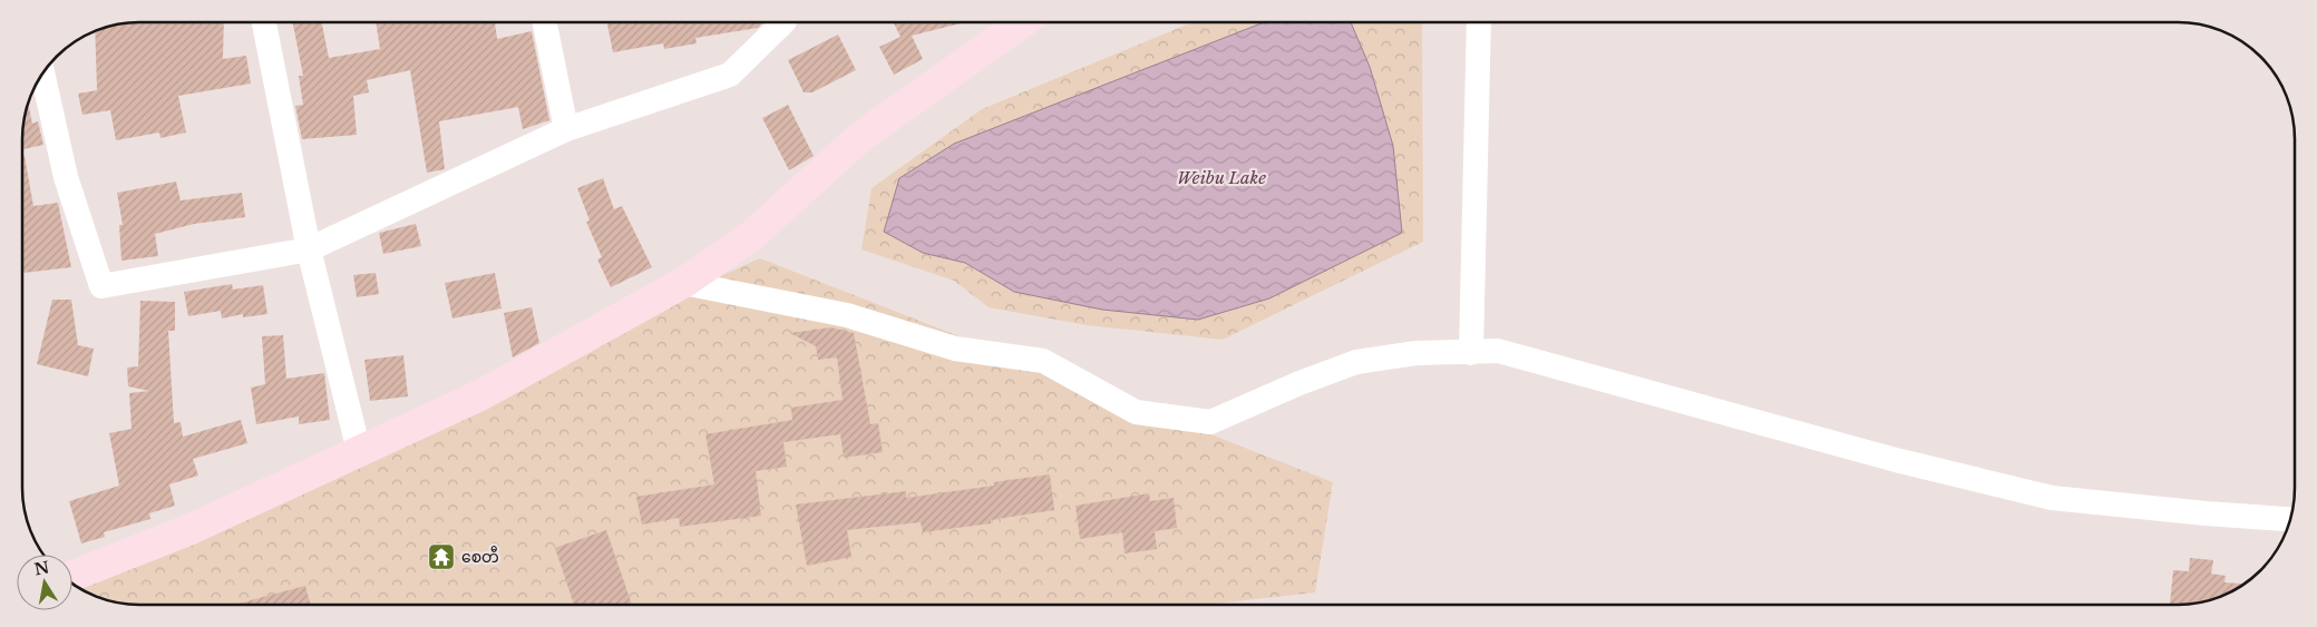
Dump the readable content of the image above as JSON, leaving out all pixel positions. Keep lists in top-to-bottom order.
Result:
{
  "water": ["Weibu Lake"],
  "places": {
    "temple": ["စေတီ"]
  },
  "north": "top"
}
